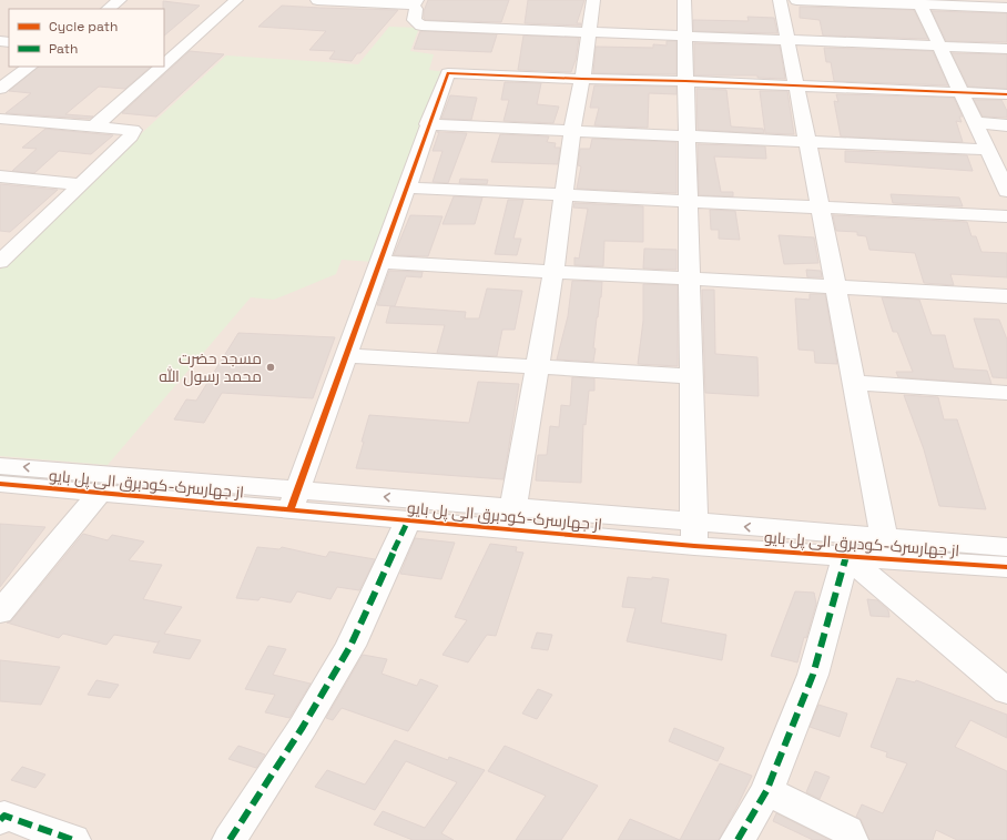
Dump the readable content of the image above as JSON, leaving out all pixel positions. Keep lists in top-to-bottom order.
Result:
{
  "streets": {
    "street": ["از جهارسرک-کودبرق الی پل بایو"]
  },
  "places": ["مسجد حضرت محمد رسول الله"],
  "legend": ["Cycle path", "Path"]
}
